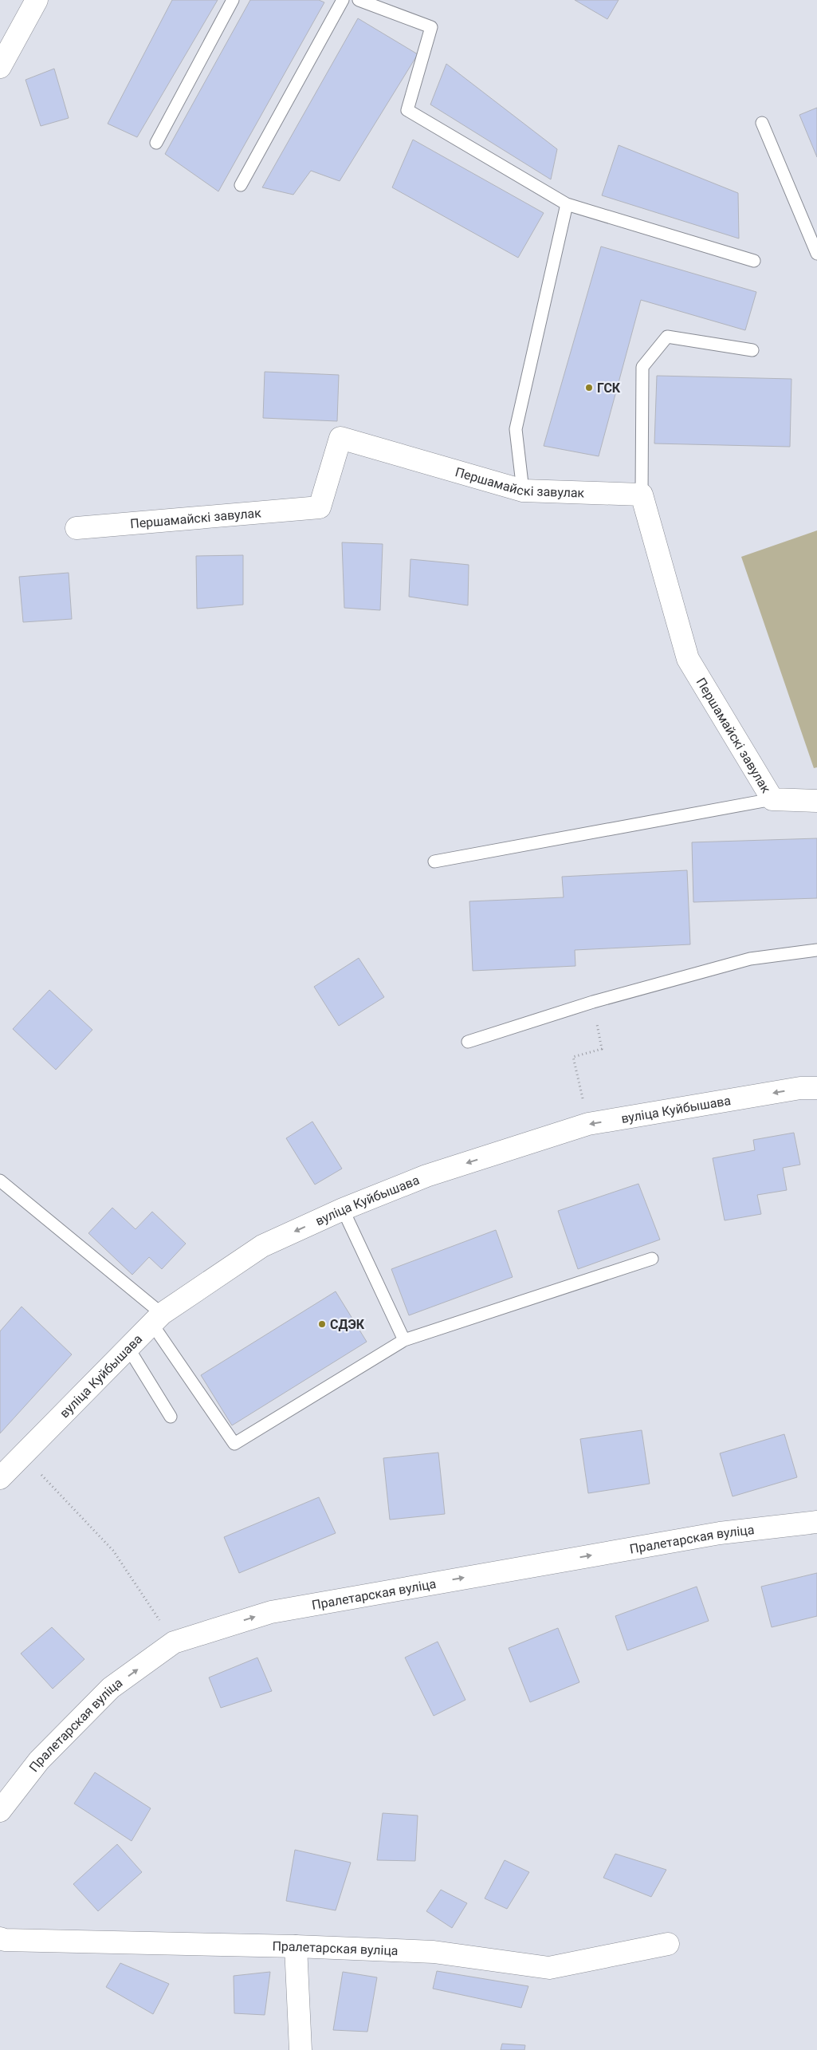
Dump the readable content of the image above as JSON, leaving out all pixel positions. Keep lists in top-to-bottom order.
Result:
{
  "streets": {
    "street": ["Першамайскі завулак", "вуліца Куйбышава", "Пралетарская вуліца"]
  },
  "one_way": ["вуліца Куйбышава", "Пралетарская вуліца"],
  "places": ["ГСК", "СДЭК"]
}
